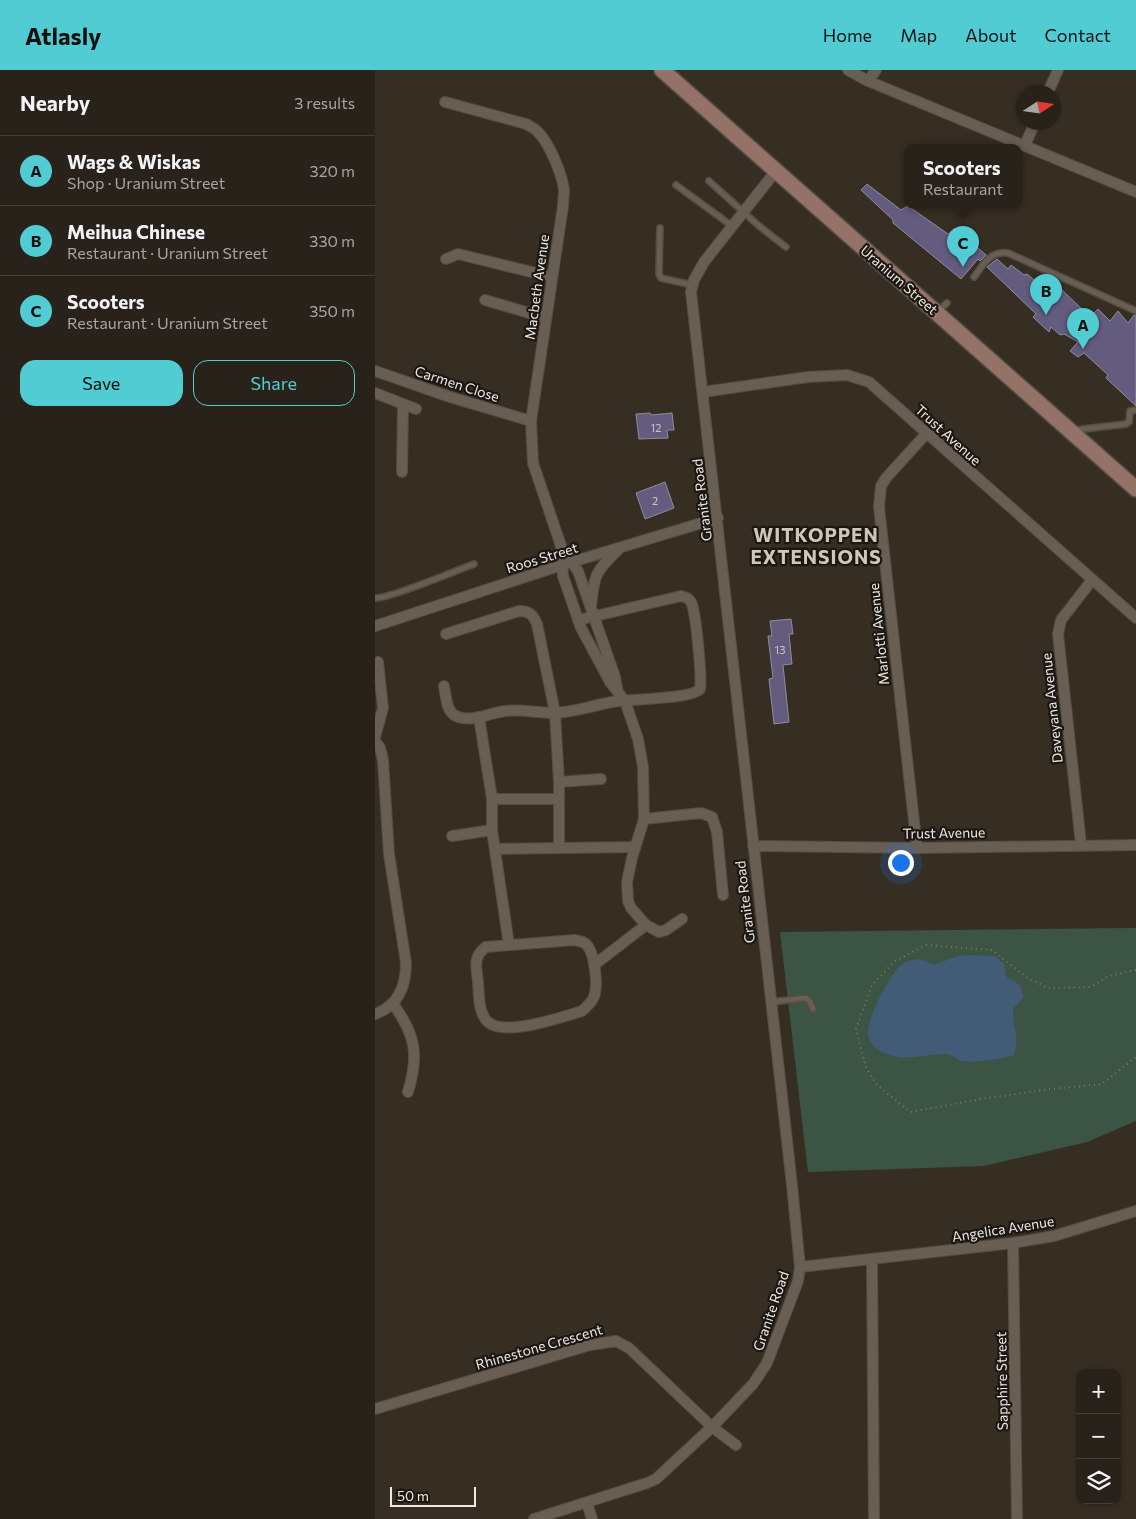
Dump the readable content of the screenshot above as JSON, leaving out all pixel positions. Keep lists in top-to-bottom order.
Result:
{
  "streets": {
    "street": [
      "Uranium Street",
      "Macbeth Avenue",
      "Carmen Close",
      "Trust Avenue",
      "Granite Road",
      "Roos Street",
      "Marlotti Avenue",
      "Daveyana Avenue",
      "Angelica Avenue",
      "Rhinestone Crescent",
      "Sapphire Street"
    ]
  },
  "crossings": [
    ["Uranium Street", "Granite Road"],
    ["Macbeth Avenue", "Carmen Close"],
    ["Macbeth Avenue", "Roos Street"],
    ["Trust Avenue", "Granite Road"],
    ["Trust Avenue", "Marlotti Avenue"],
    ["Trust Avenue", "Daveyana Avenue"],
    ["Granite Road", "Roos Street"],
    ["Granite Road", "Angelica Avenue"],
    ["Granite Road", "Rhinestone Crescent"],
    ["Angelica Avenue", "Sapphire Street"]
  ],
  "districts": ["WITKOPPEN EXTENSIONS"],
  "house_numbers": ["12", "2", "13"],
  "scale_bar": "50 m",
  "north": "right",
  "page": {
    "header": "Atlasly",
    "nav": [
      "Home",
      "Map",
      "About",
      "Contact"
    ],
    "heading": ["Nearby", "3 results"],
    "list": [
      {
        "mark": "A",
        "name": "Wags & Wiskas",
        "note": "Shop · Uranium Street",
        "value": "320 m"
      },
      {
        "mark": "B",
        "name": "Meihua Chinese",
        "note": "Restaurant · Uranium Street",
        "value": "330 m"
      },
      {
        "mark": "C",
        "name": "Scooters",
        "note": "Restaurant · Uranium Street",
        "value": "350 m"
      }
    ],
    "popup": ["Scooters", "Restaurant"],
    "pins": ["C", "B", "A"],
    "buttons": ["Save", "Share"],
    "map_buttons": ["+", "−"],
    "scale": "50 m"
  }
}
